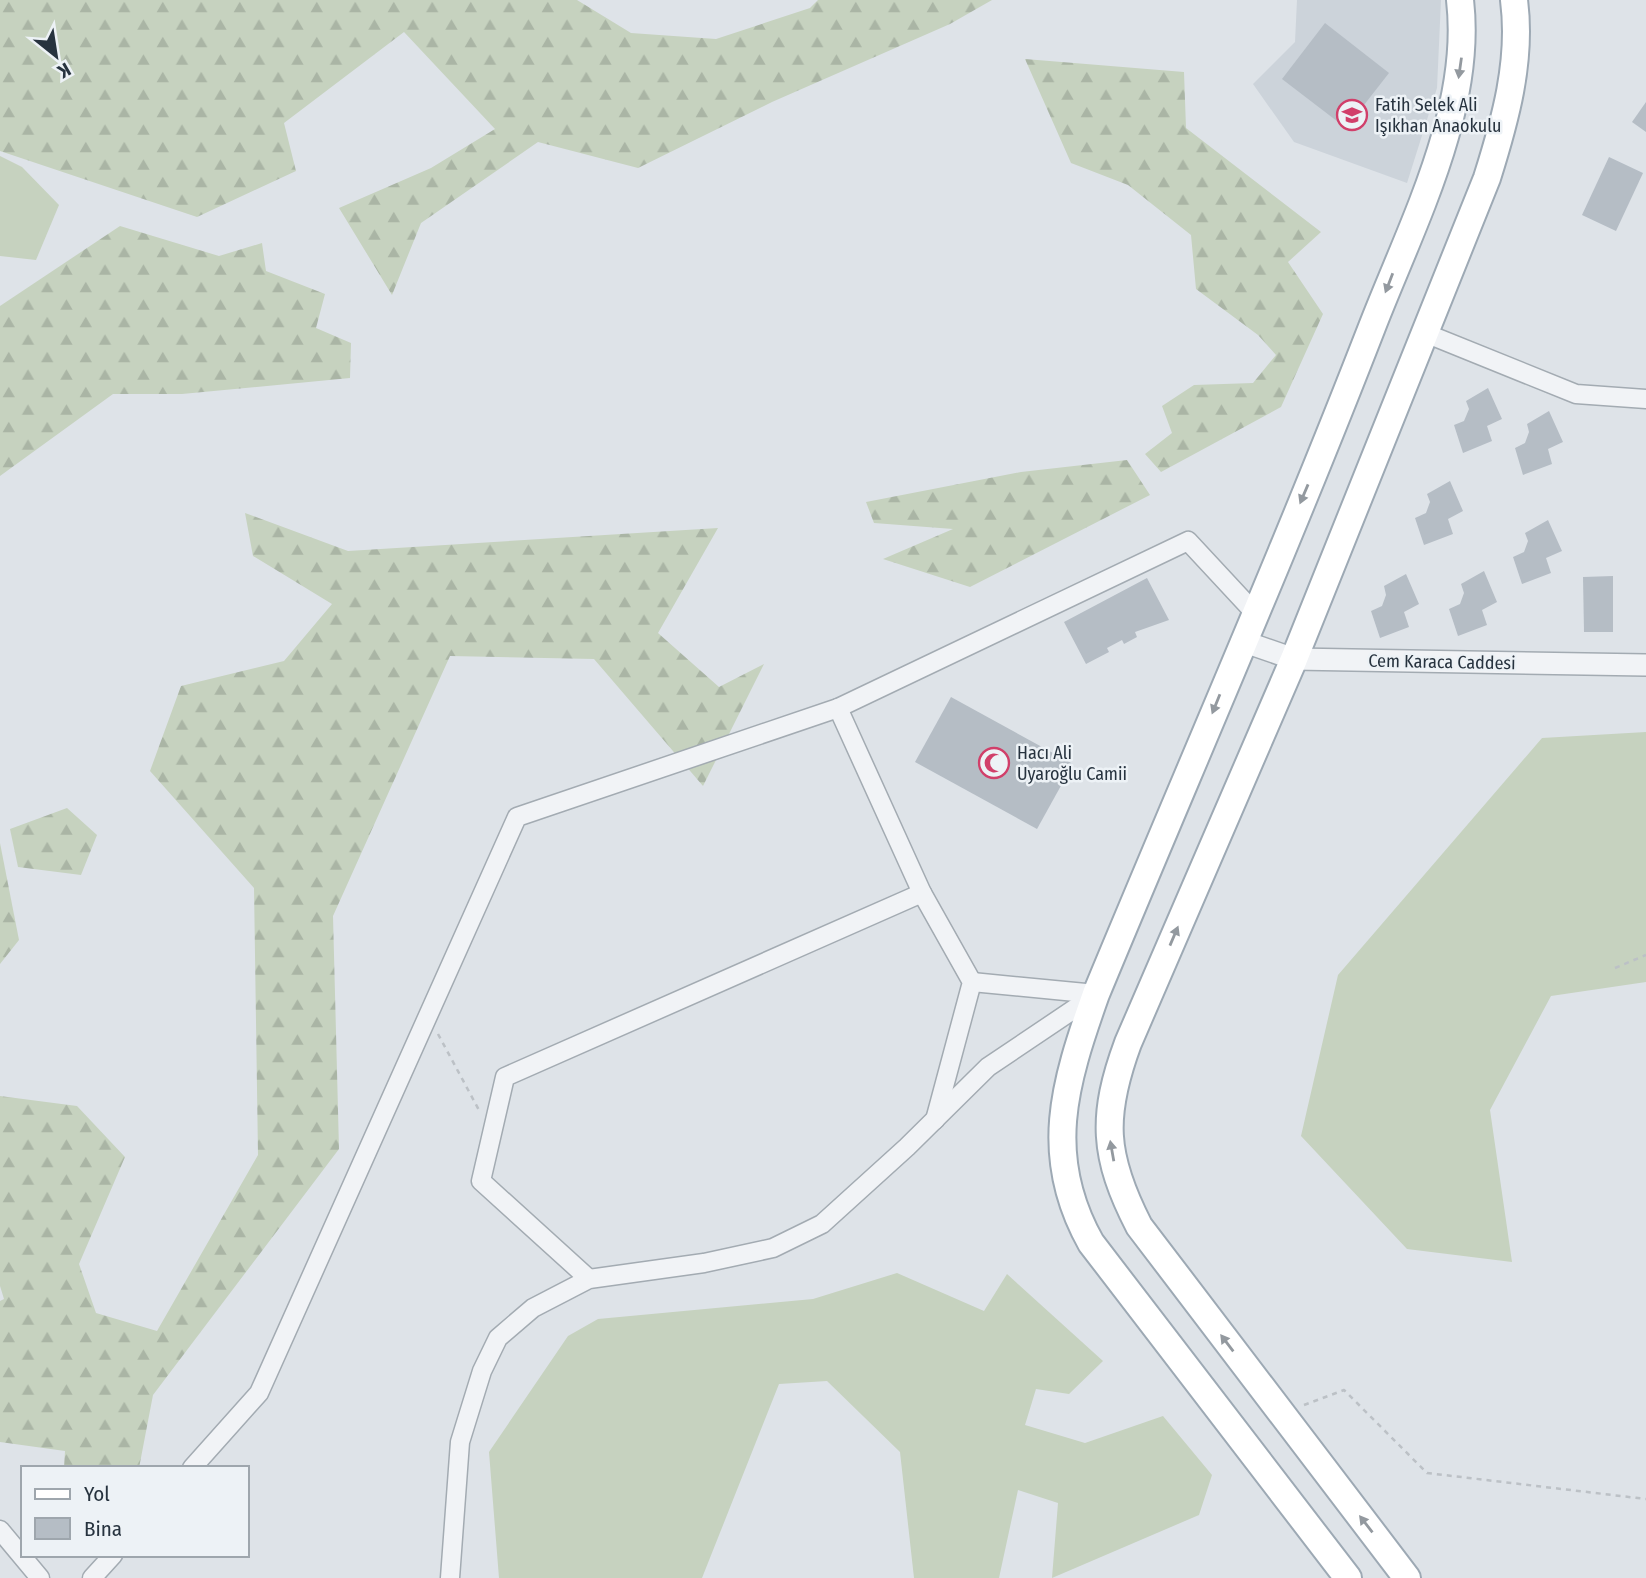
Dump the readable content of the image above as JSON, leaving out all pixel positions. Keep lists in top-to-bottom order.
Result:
{
  "streets": {
    "street": ["Cem Karaca Caddesi"]
  },
  "places": {
    "school or university": ["Fatih Selek Ali Işıkhan Anaokulu"],
    "mosque": ["Hacı Ali Uyaroğlu Camii"]
  },
  "legend": ["Yol", "Bina"],
  "north": "bottom right"
}
